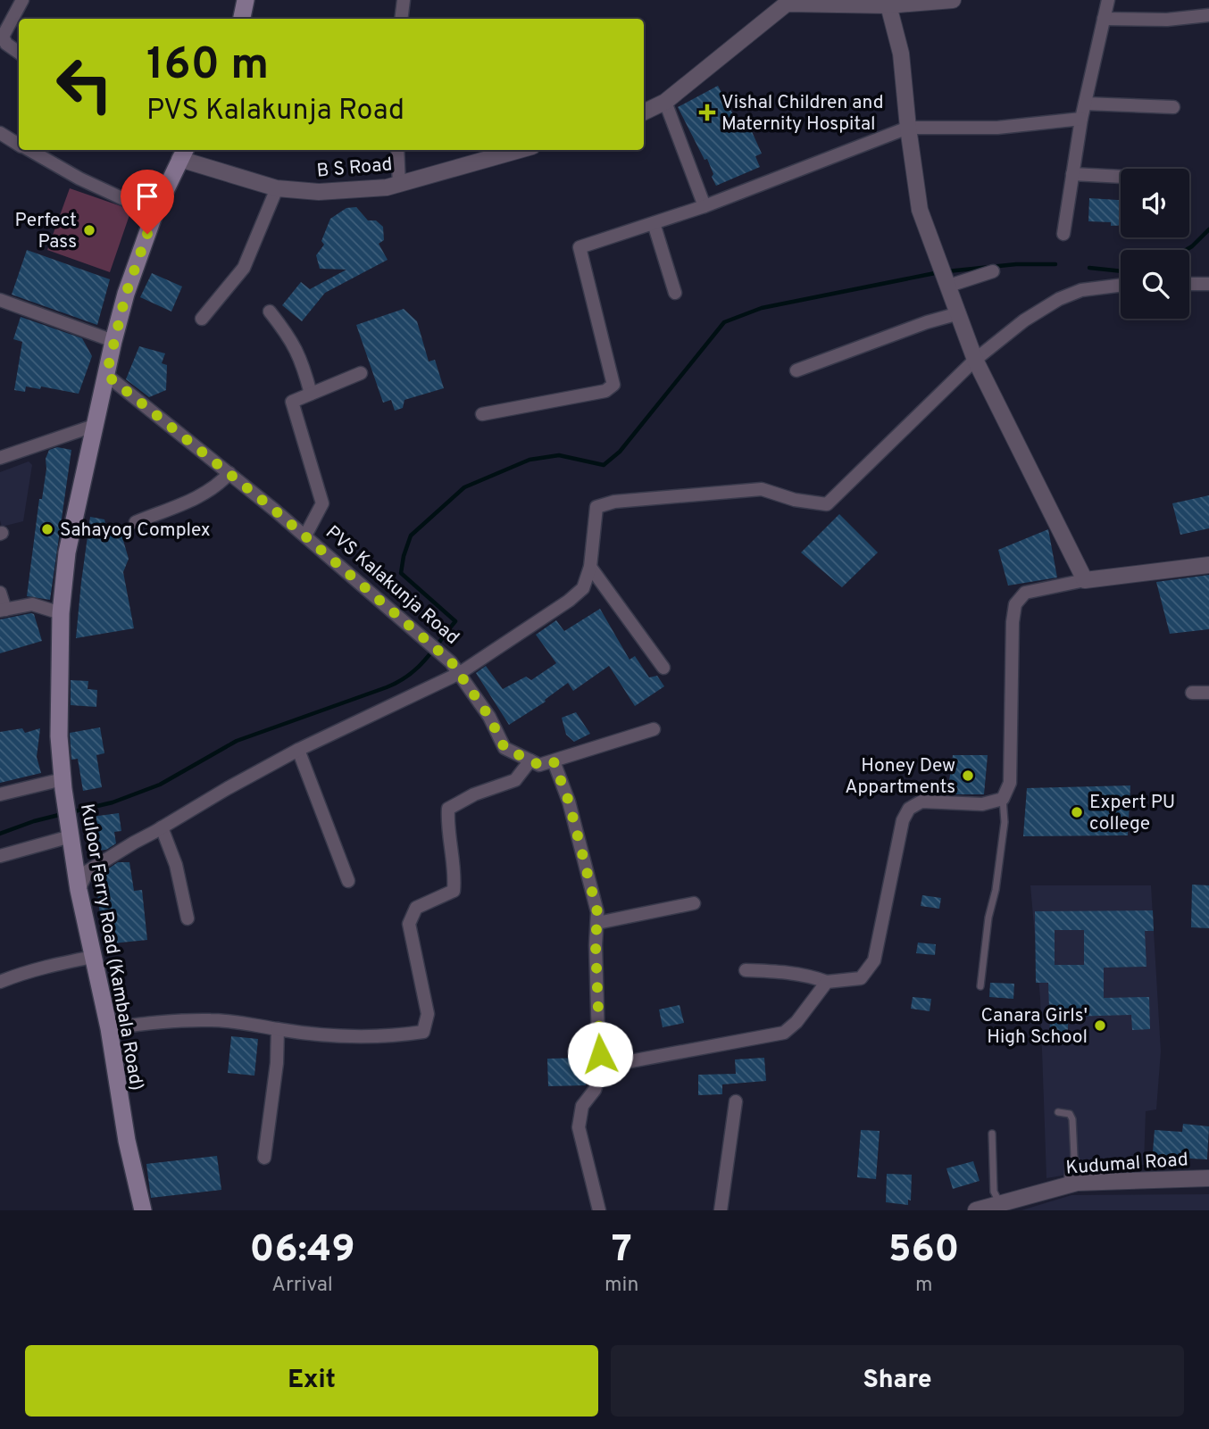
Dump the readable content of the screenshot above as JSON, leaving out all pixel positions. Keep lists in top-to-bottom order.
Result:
{
  "streets": {
    "main road": ["Kuloor Ferry Road (Kambala Road)"],
    "street": ["B S Road", "PVS Kalakunja Road", "Kudumal Road"]
  },
  "crossings": [
    ["B S Road", "Kuloor Ferry Road (Kambala Road)"],
    ["PVS Kalakunja Road", "Kuloor Ferry Road (Kambala Road)"]
  ],
  "places": {
    "health": ["Vishal Children and Maternity Hospital"],
    "other": [
      "Perfect Pass",
      "Sahayog Complex",
      "Honey Dew Appartments",
      "Expert PU college",
      "Canara Girls' High School"
    ]
  },
  "page": {
    "turn": ["160 m", "PVS Kalakunja Road"],
    "eta": [
      "06:49",
      "Arrival",
      "7",
      "min",
      "560",
      "m"
    ],
    "buttons": ["Exit", "Share"]
  }
}
